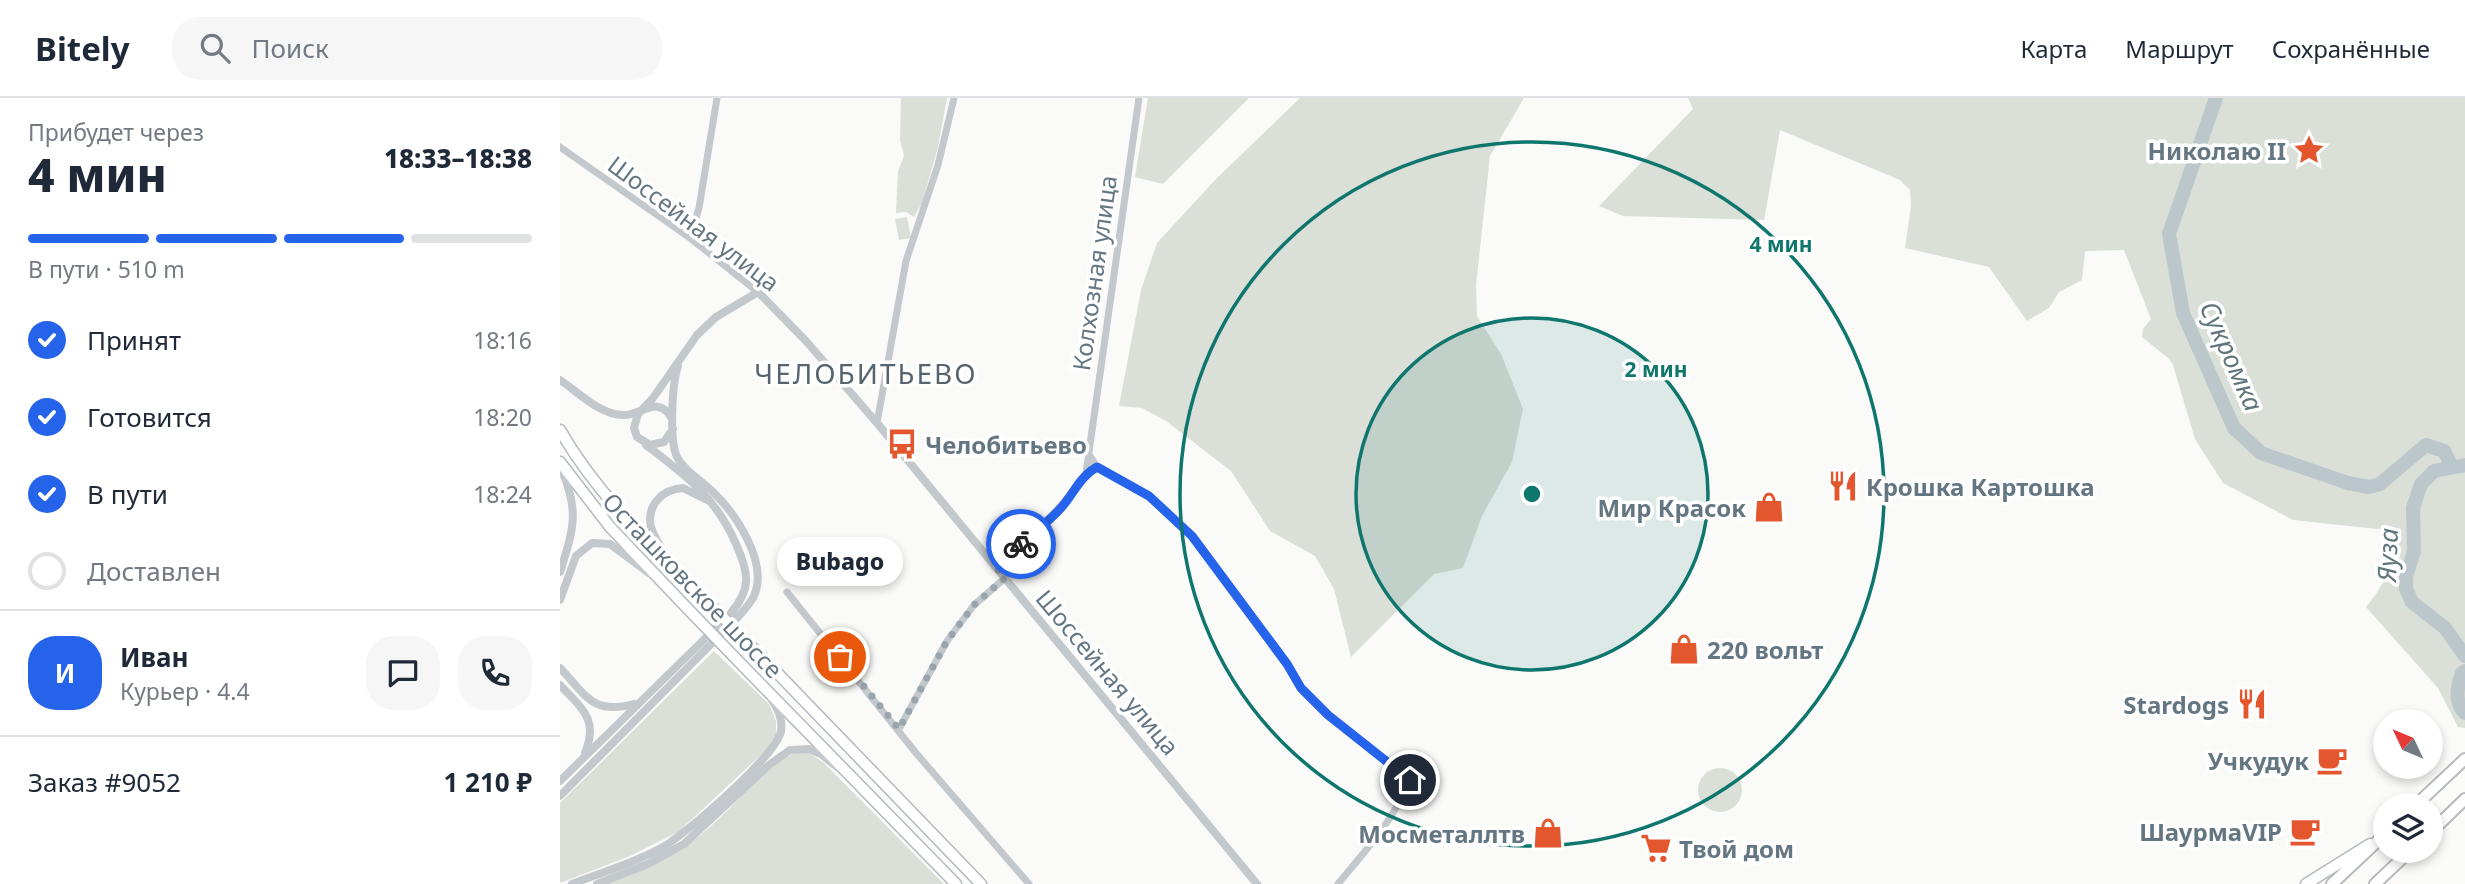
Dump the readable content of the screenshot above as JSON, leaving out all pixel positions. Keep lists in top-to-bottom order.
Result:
{
  "streets": {
    "main road": ["Осташковское шоссе"],
    "street": ["Шоссейная улица", "Колхозная улица"]
  },
  "crossings": [
    ["Шоссейная улица", "Колхозная улица"]
  ],
  "districts": ["ЧЕЛОБИТЬЕВО"],
  "water": ["Сукромка", "Яуза"],
  "places": {
    "place": ["Николаю II"],
    "bus stop": ["Челобитьево"],
    "restaurant": ["Крошка Картошка", "Stardogs"],
    "shop": ["Мир Красок", "220 вольт", "Мосметаллтв"],
    "other": ["Bubago"],
    "cafe": ["Учкудук", "ШаурмаVIP"],
    "supermarket": ["Твой дом"]
  },
  "north": "top left",
  "page": {
    "header": "Bitely",
    "search": "Поиск",
    "nav": ["Карта", "Маршрут", "Сохранённые"],
    "heading": ["4 мин", "Прибудет через", "18:33–18:38"],
    "panel": [
      "Иван",
      "Курьер · 4.4",
      "Заказ #9052",
      "1 210 ₽"
    ],
    "bar": "В пути · 510 m",
    "list": [
      ["Принят", "18:16"],
      ["Готовится", "18:20"],
      ["В пути", "18:24"],
      "Доставлен"
    ],
    "bubble": "Bubago",
    "round": "И"
  },
  "rings": ["4 мин", "2 мин"]
}
